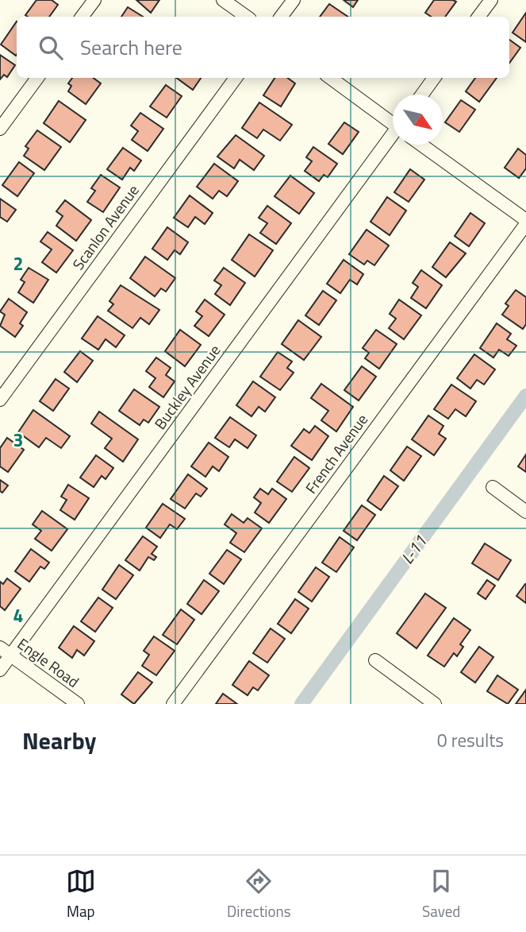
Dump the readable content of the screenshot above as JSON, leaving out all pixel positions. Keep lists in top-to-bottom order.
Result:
{
  "streets": {
    "street": [
      "Scanlon Avenue",
      "Buckley Avenue",
      "French Avenue",
      "Engle Road"
    ]
  },
  "crossings": [
    ["Buckley Avenue", "Engle Road"]
  ],
  "water": ["L-11"],
  "north": "bottom right",
  "page": {
    "search": "Search here",
    "heading": ["Nearby", "0 results"],
    "nav": ["Map", "Directions", "Saved"]
  },
  "grid": {
    "rows": ["2", "3", "4"]
  }
}
